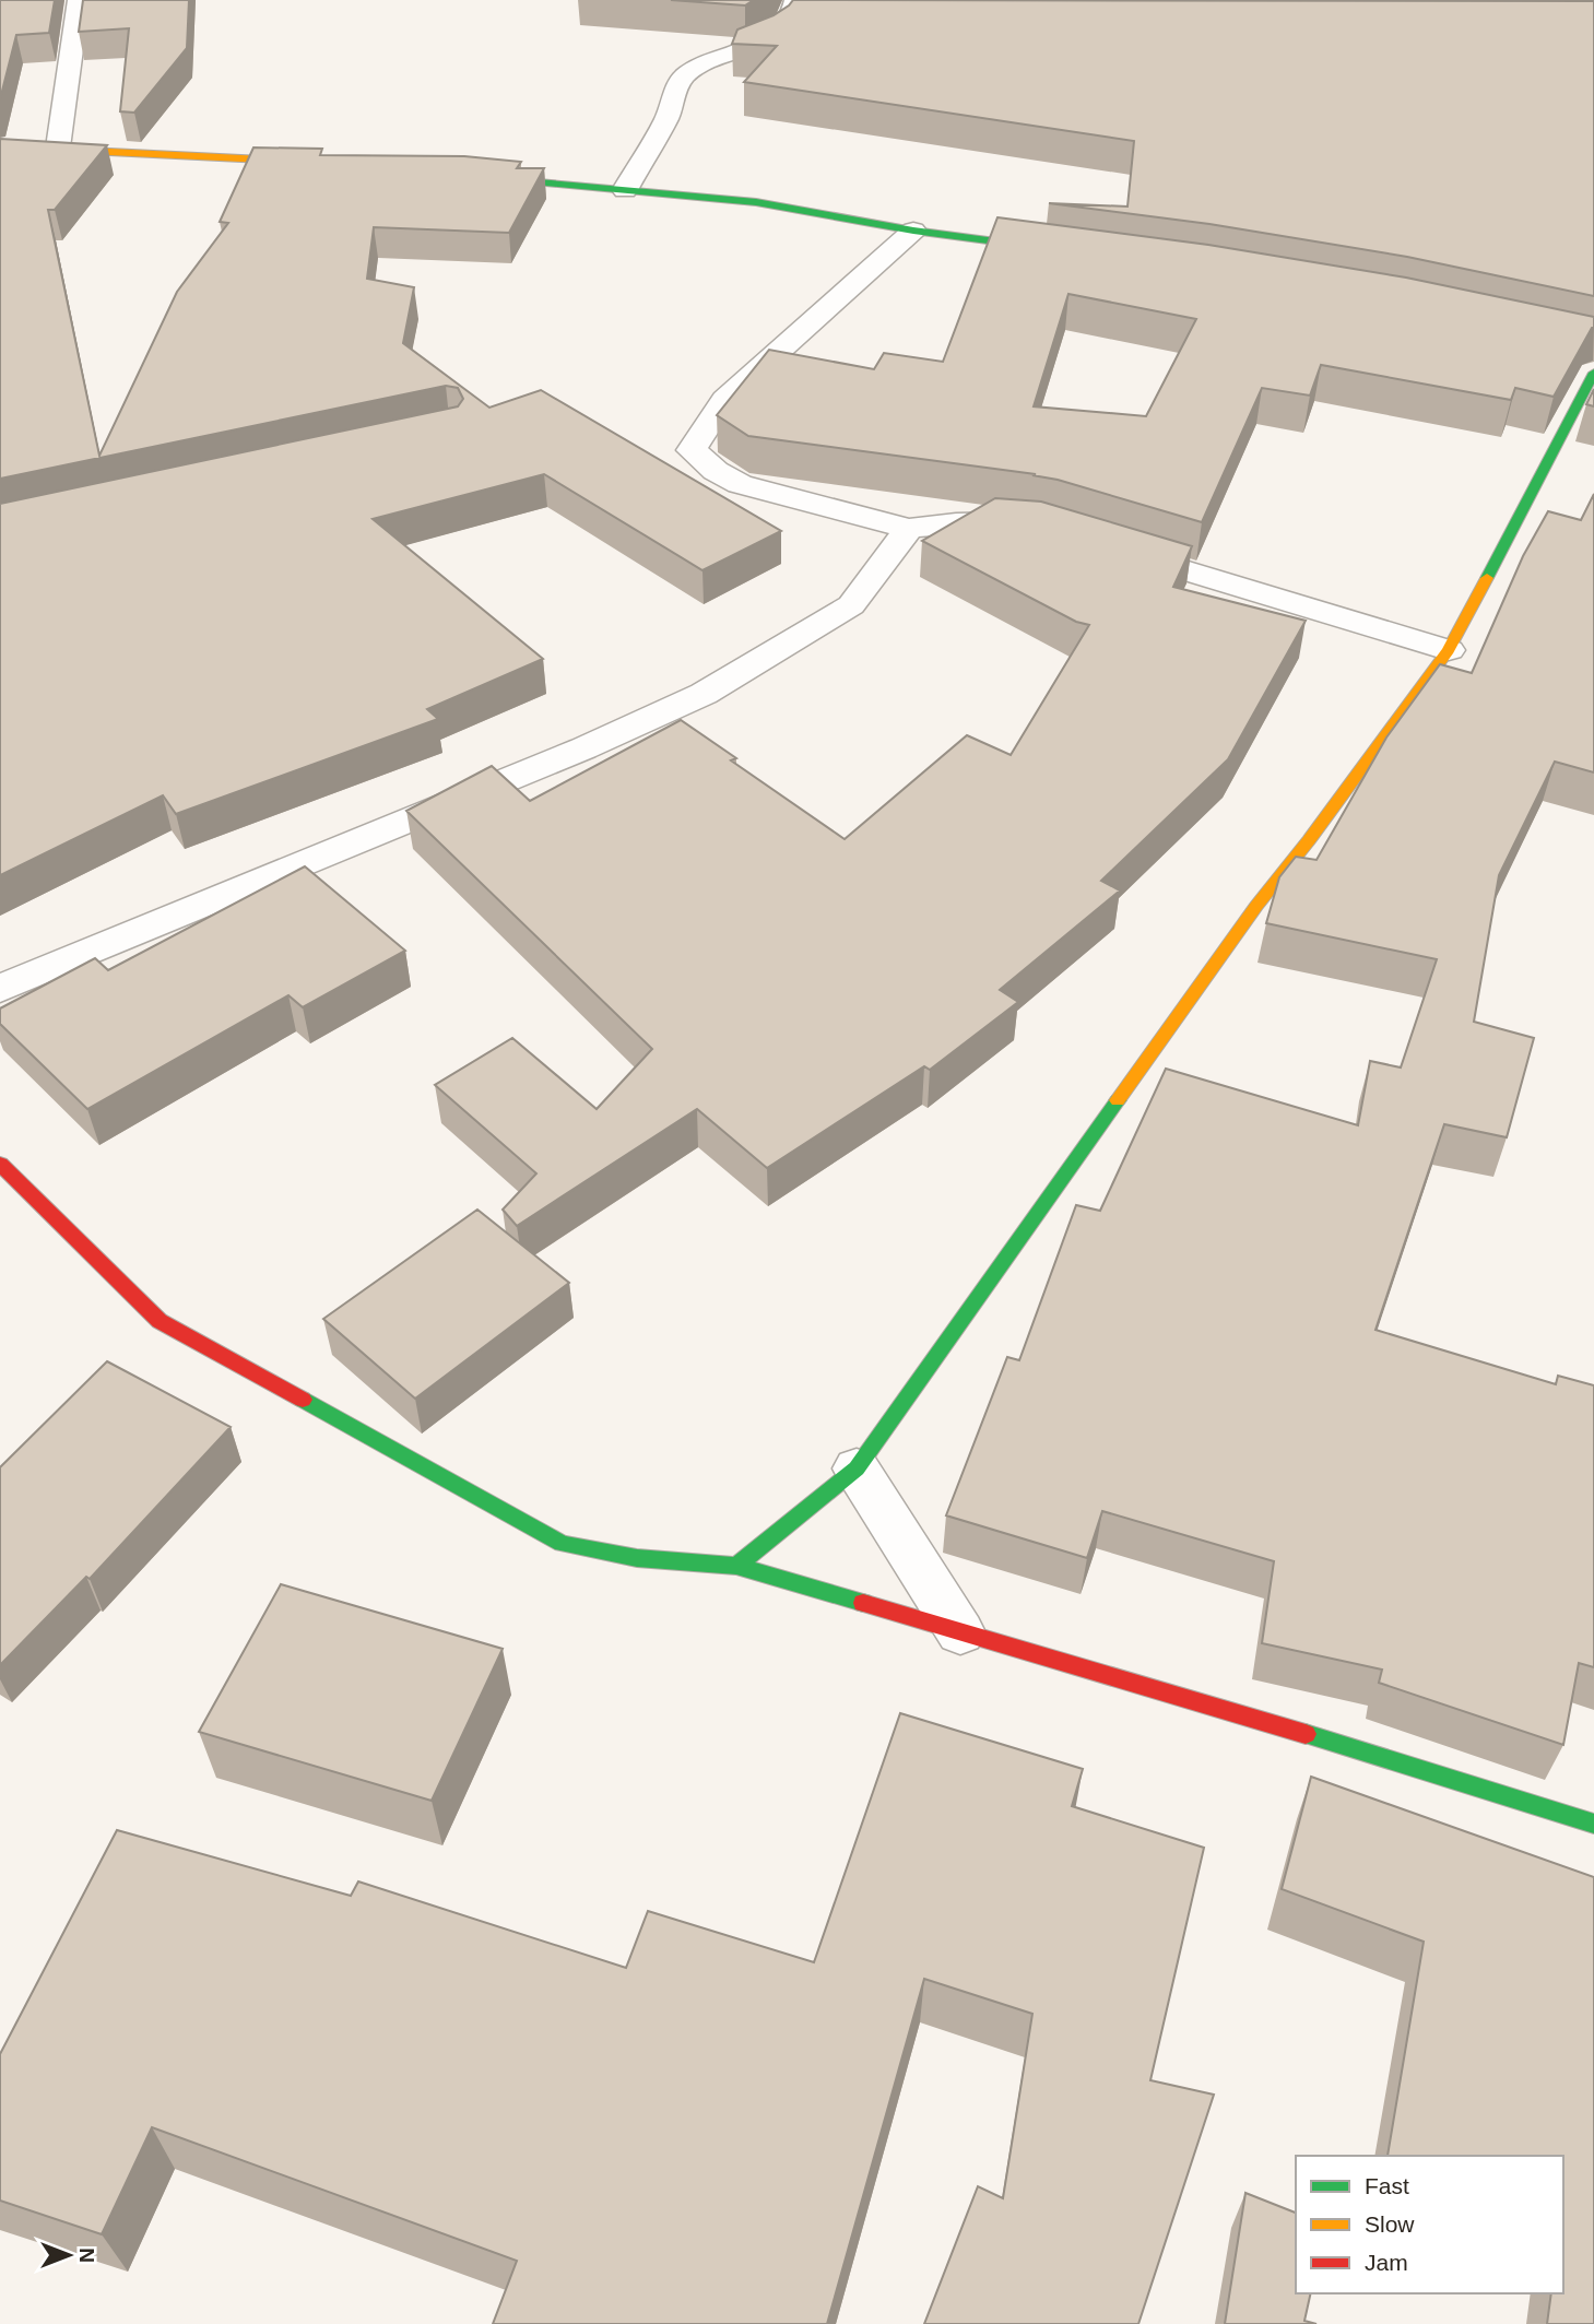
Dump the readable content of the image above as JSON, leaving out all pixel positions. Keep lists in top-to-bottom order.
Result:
{
  "legend": ["Fast", "Slow", "Jam"],
  "north": "right"
}
